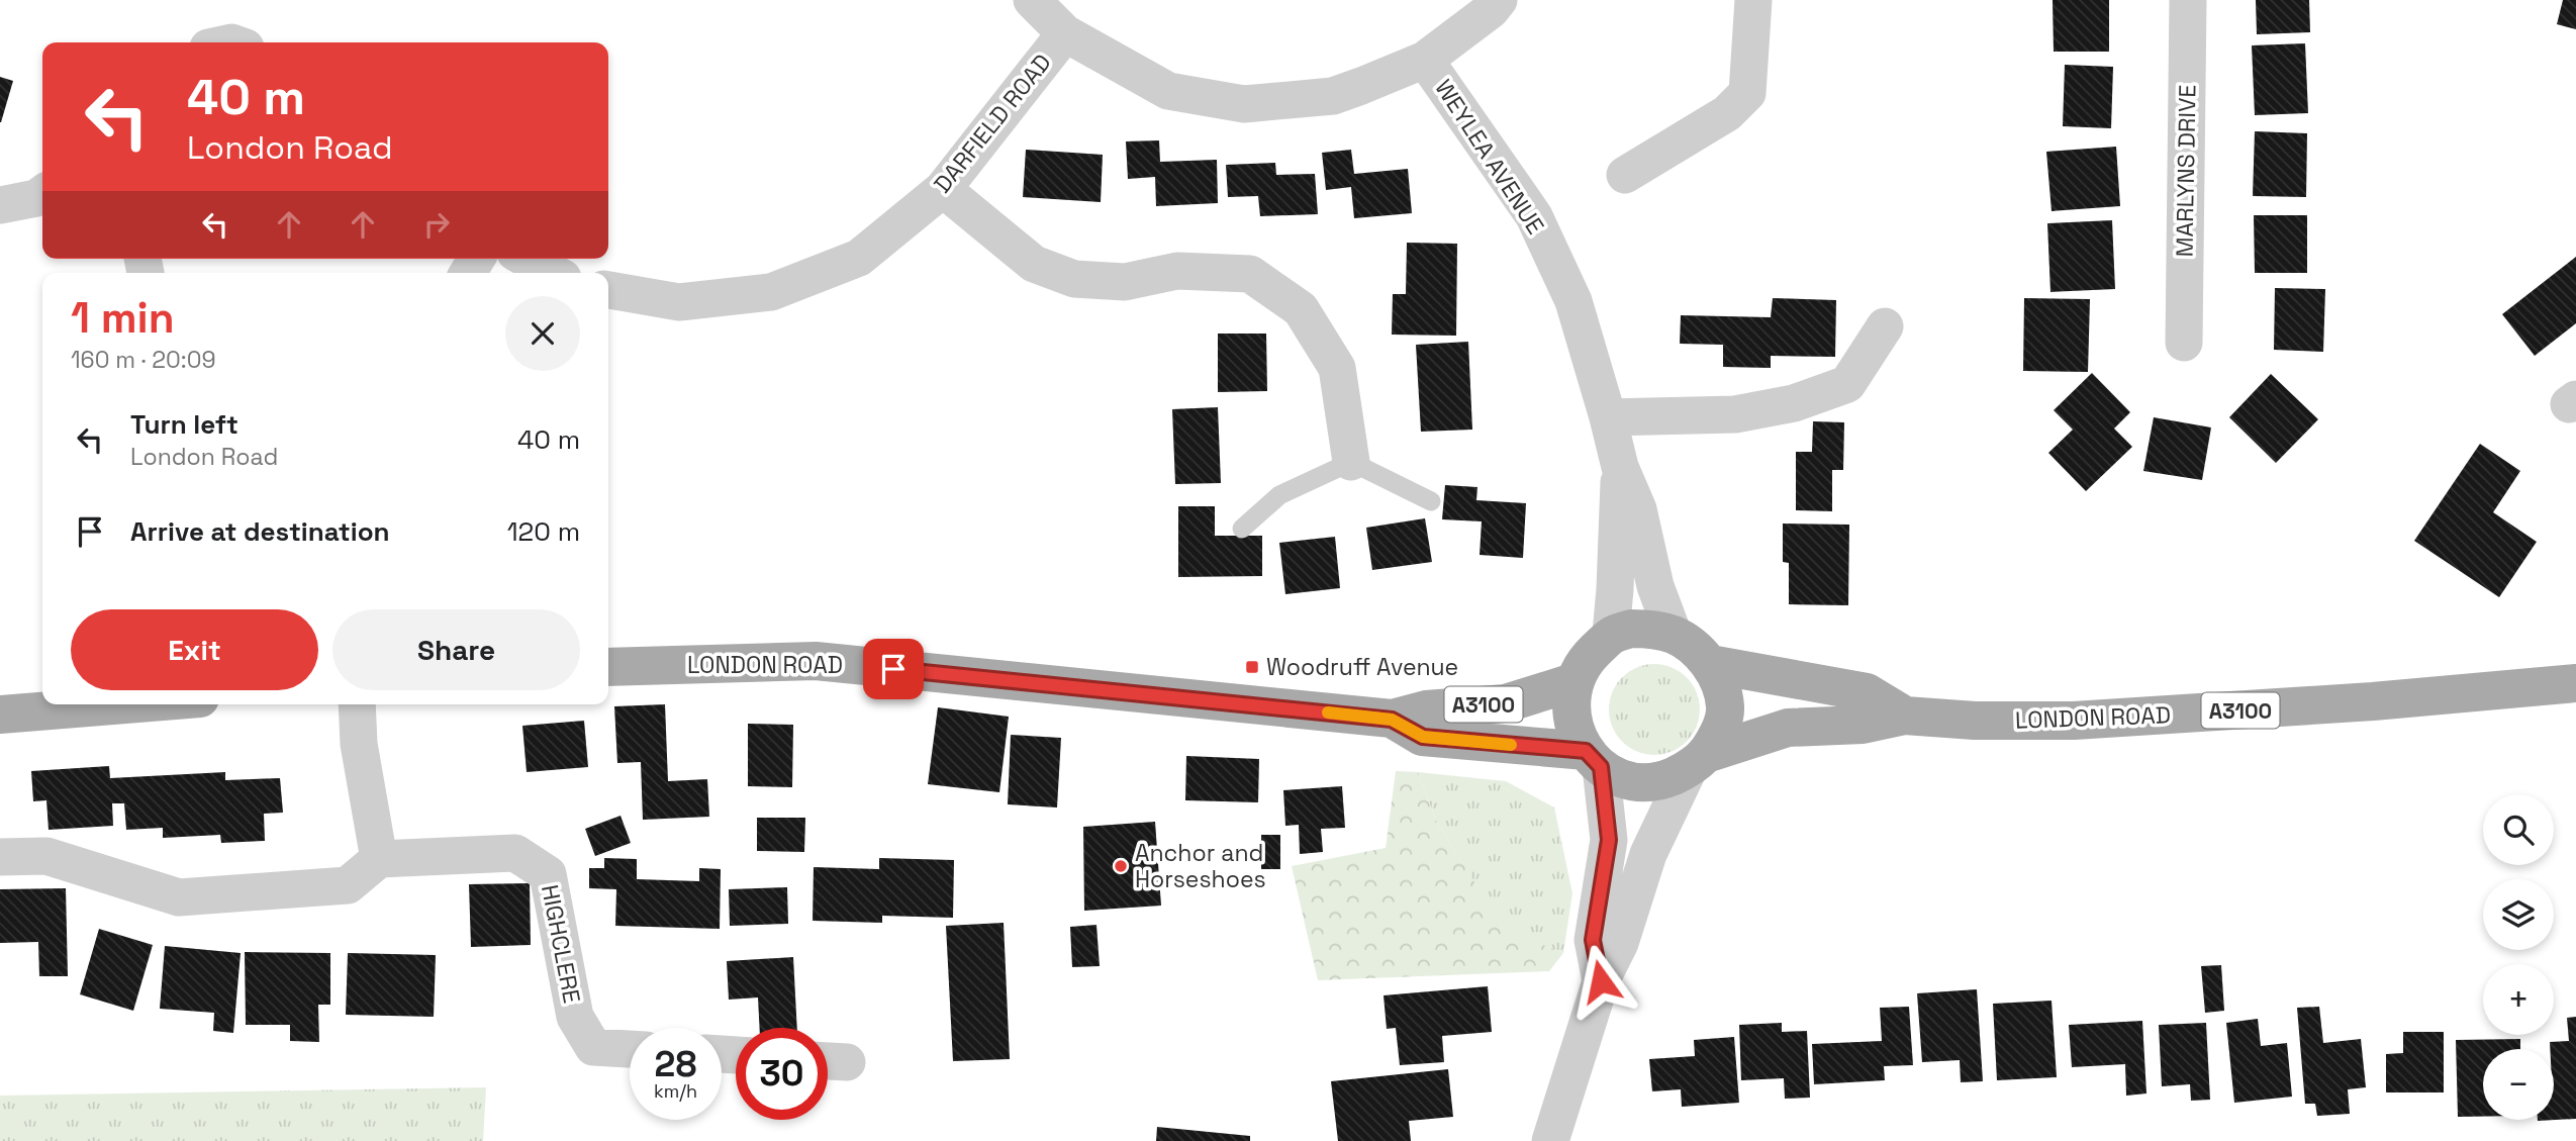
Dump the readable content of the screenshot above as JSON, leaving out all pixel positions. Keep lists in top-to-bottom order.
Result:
{
  "streets": {
    "main road": ["LONDON ROAD", "A3100"],
    "street": [
      "DARFIELD ROAD",
      "WEYLEA AVENUE",
      "MARLYNS DRIVE",
      "HIGHCLERE"
    ]
  },
  "crossings": [
    ["WEYLEA AVENUE", "LONDON ROAD"]
  ],
  "places": {
    "transit": ["Woodruff Avenue"],
    "other": ["Anchor and Horseshoes"]
  },
  "page": {
    "turn": ["40 m", "London Road"],
    "heading": ["1 min", "160 m · 20:09"],
    "list": [
      {
        "name": "Turn left",
        "note": "London Road",
        "value": "40 m"
      },
      {
        "name": "Arrive at destination",
        "value": "120 m"
      }
    ],
    "buttons": ["Exit", "Share"],
    "map_buttons": ["+", "−"],
    "speed": "28 km/h",
    "limit": "30"
  }
}
